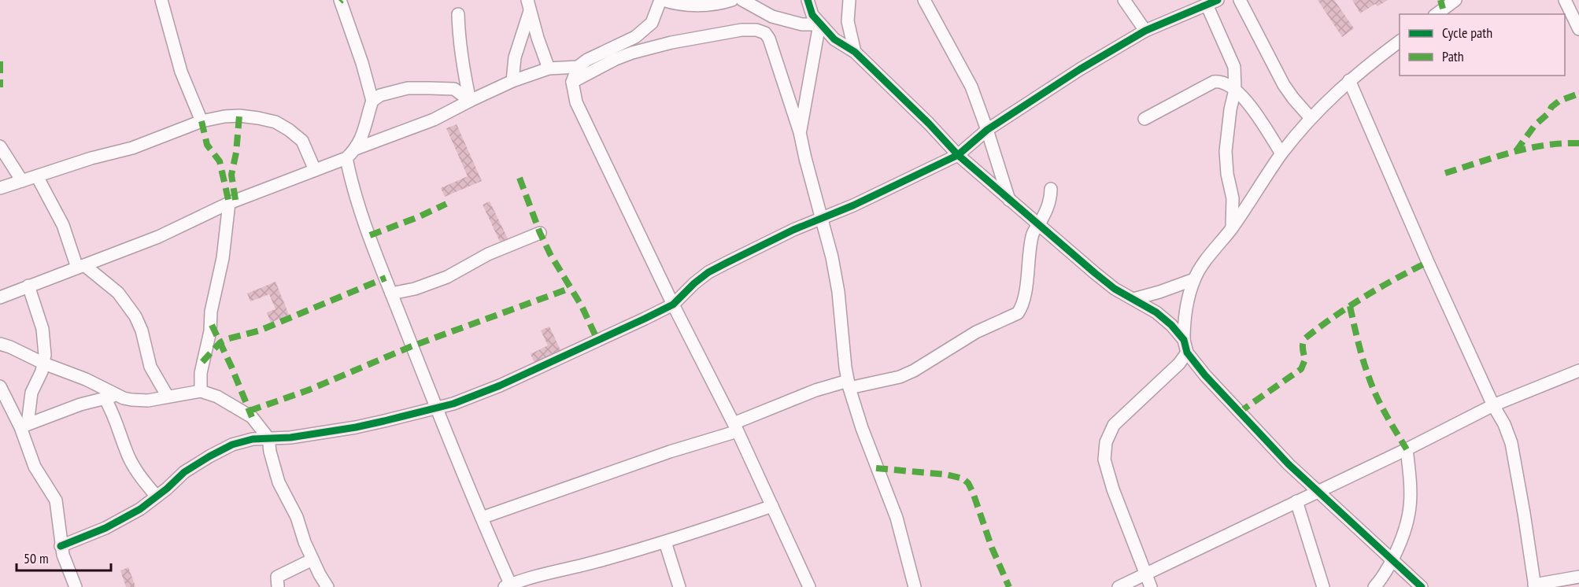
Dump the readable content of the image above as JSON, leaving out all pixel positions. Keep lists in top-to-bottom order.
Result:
{
  "legend": ["Cycle path", "Path"],
  "scale_bar": "50 m"
}
